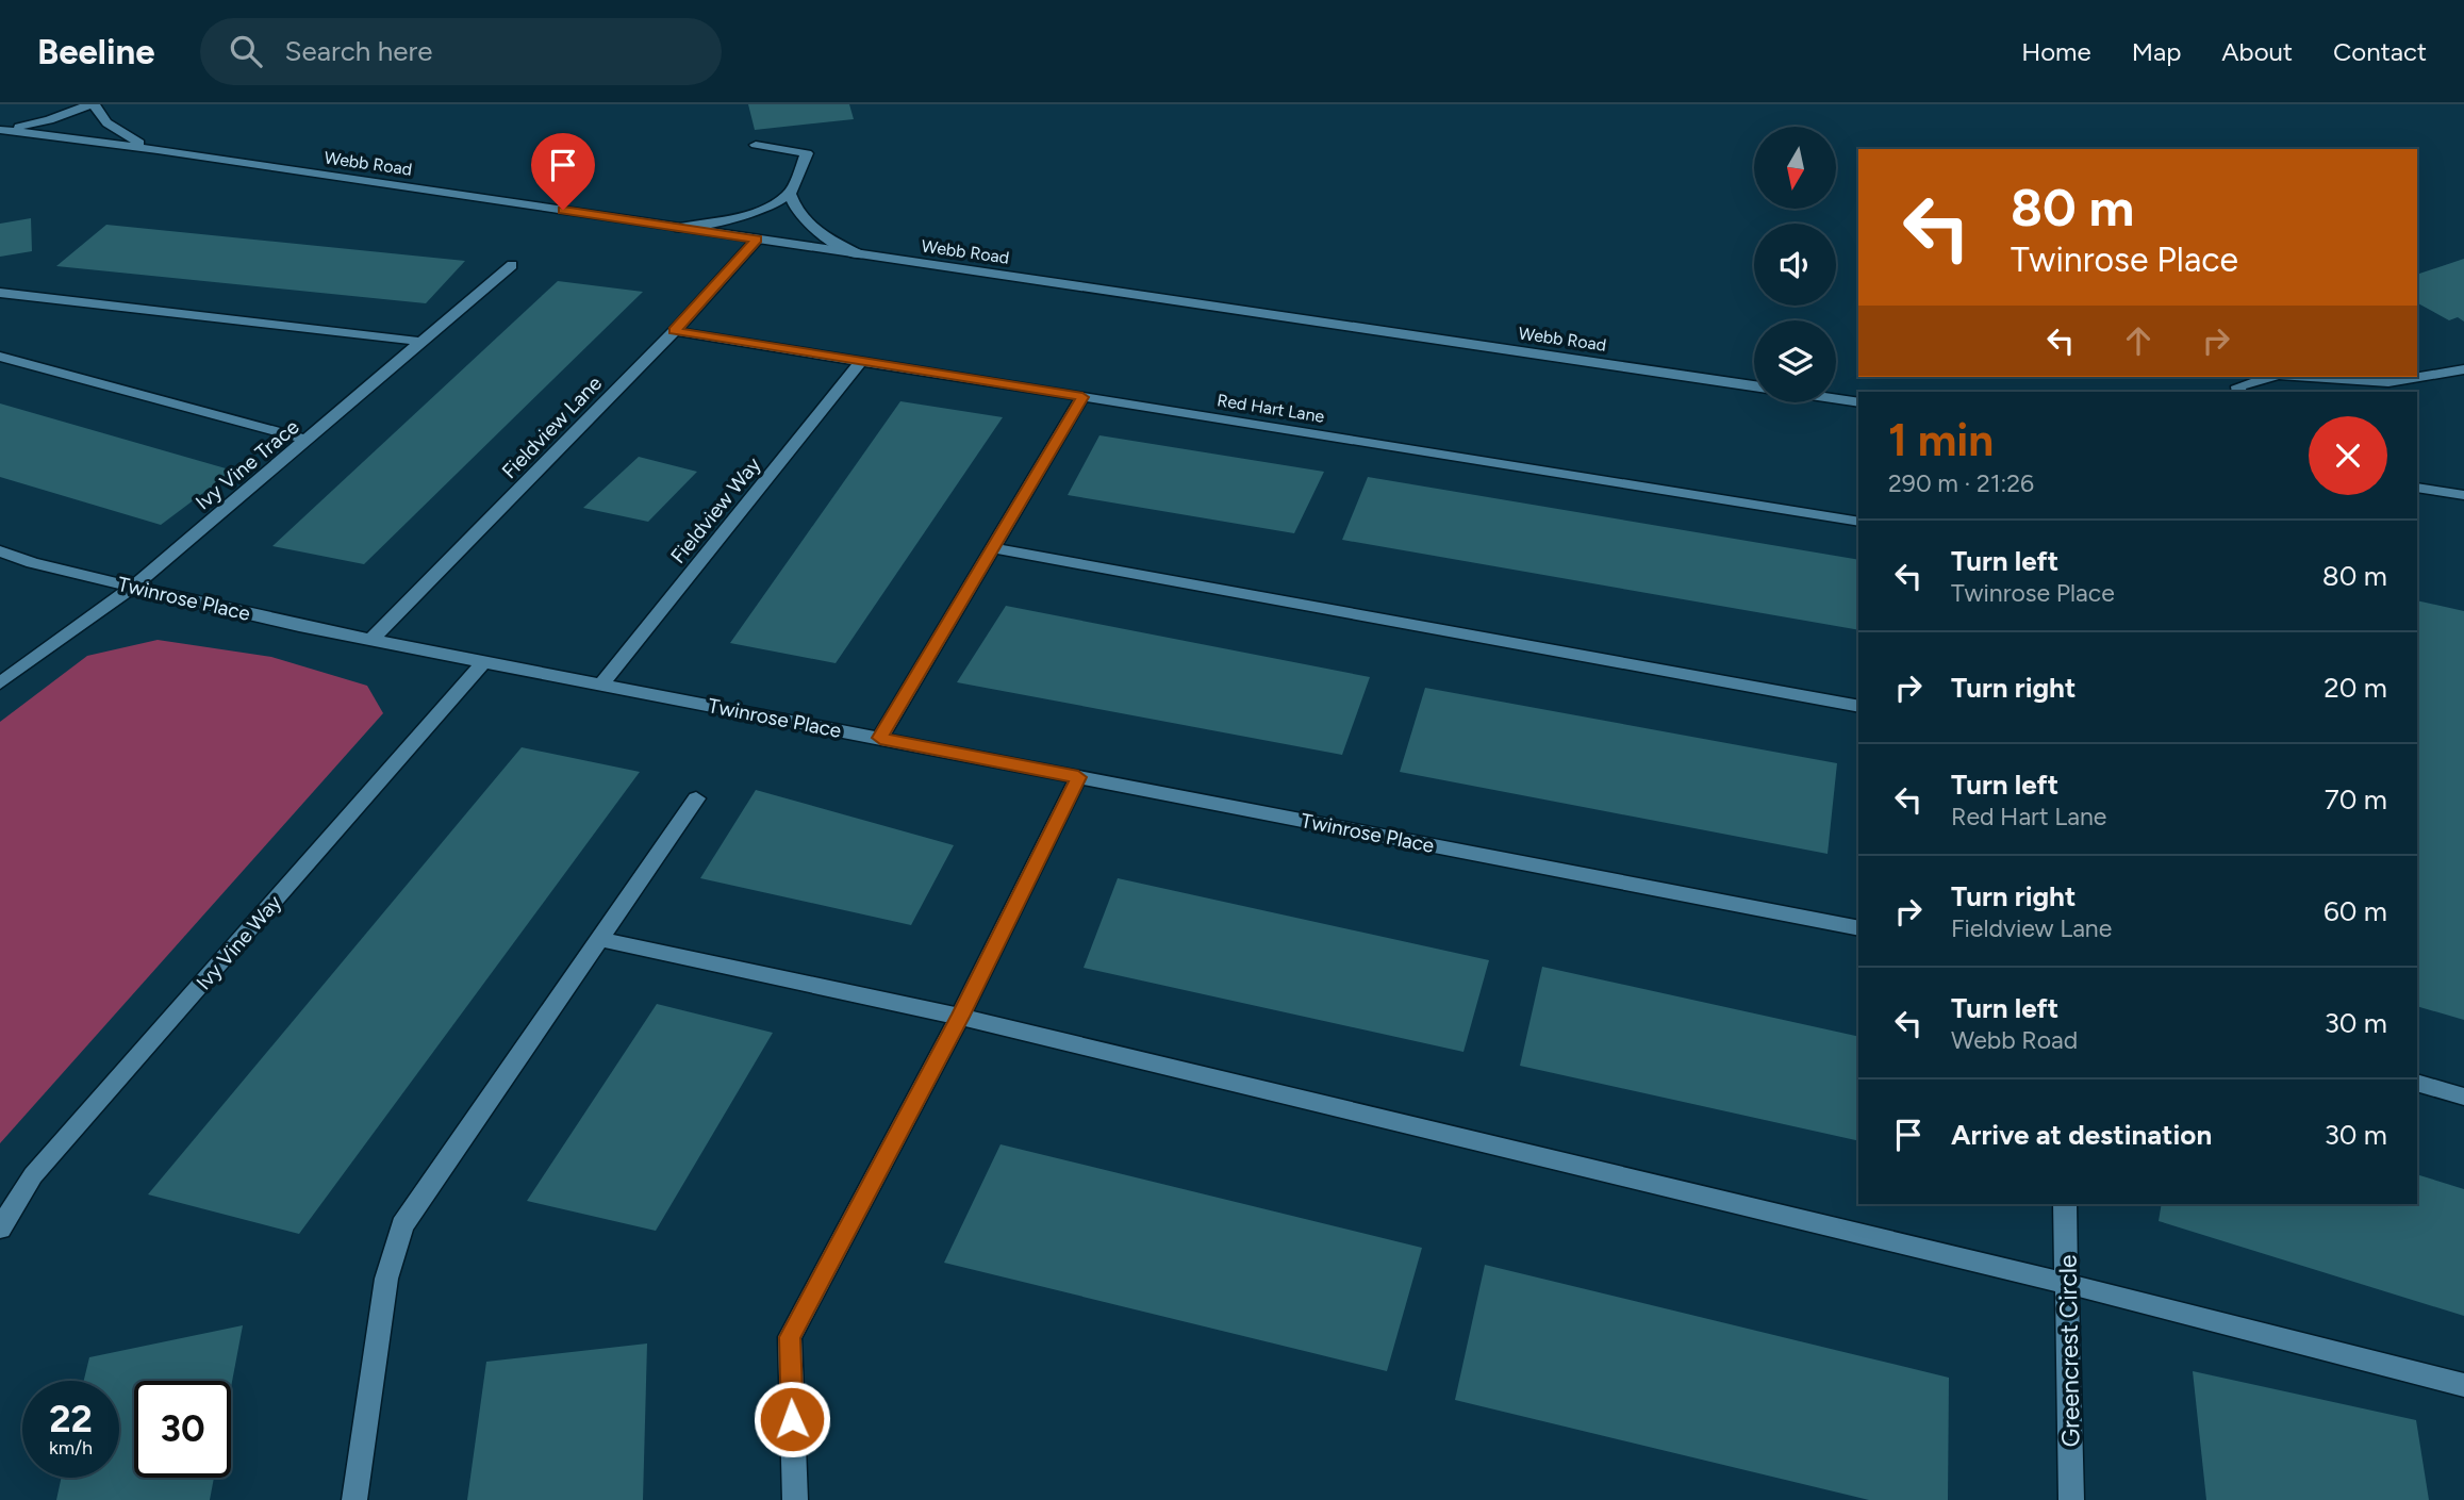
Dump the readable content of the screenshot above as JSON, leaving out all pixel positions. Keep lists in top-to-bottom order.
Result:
{
  "streets": {
    "street": [
      "Webb Road",
      "Red Hart Lane",
      "Fieldview Lane",
      "Ivy Vine Trace",
      "Fieldview Way",
      "Twinrose Place",
      "Ivy Vine Way",
      "Greencrest Circle"
    ]
  },
  "crossings": [
    ["Webb Road", "Fieldview Lane"],
    ["Red Hart Lane", "Fieldview Lane"],
    ["Red Hart Lane", "Fieldview Way"],
    ["Fieldview Lane", "Twinrose Place"],
    ["Ivy Vine Trace", "Twinrose Place"],
    ["Fieldview Way", "Twinrose Place"],
    ["Twinrose Place", "Ivy Vine Way"]
  ],
  "north": "bottom",
  "page": {
    "header": "Beeline",
    "search": "Search here",
    "nav": [
      "Home",
      "Map",
      "About",
      "Contact"
    ],
    "turn": ["80 m", "Twinrose Place"],
    "heading": ["1 min", "290 m · 21:26"],
    "list": [
      {
        "name": "Turn left",
        "note": "Twinrose Place",
        "value": "80 m"
      },
      {
        "name": "Turn right",
        "value": "20 m"
      },
      {
        "name": "Turn left",
        "note": "Red Hart Lane",
        "value": "70 m"
      },
      {
        "name": "Turn right",
        "note": "Fieldview Lane",
        "value": "60 m"
      },
      {
        "name": "Turn left",
        "note": "Webb Road",
        "value": "30 m"
      },
      {
        "name": "Arrive at destination",
        "value": "30 m"
      }
    ],
    "speed": "22 km/h",
    "limit": "30"
  }
}
